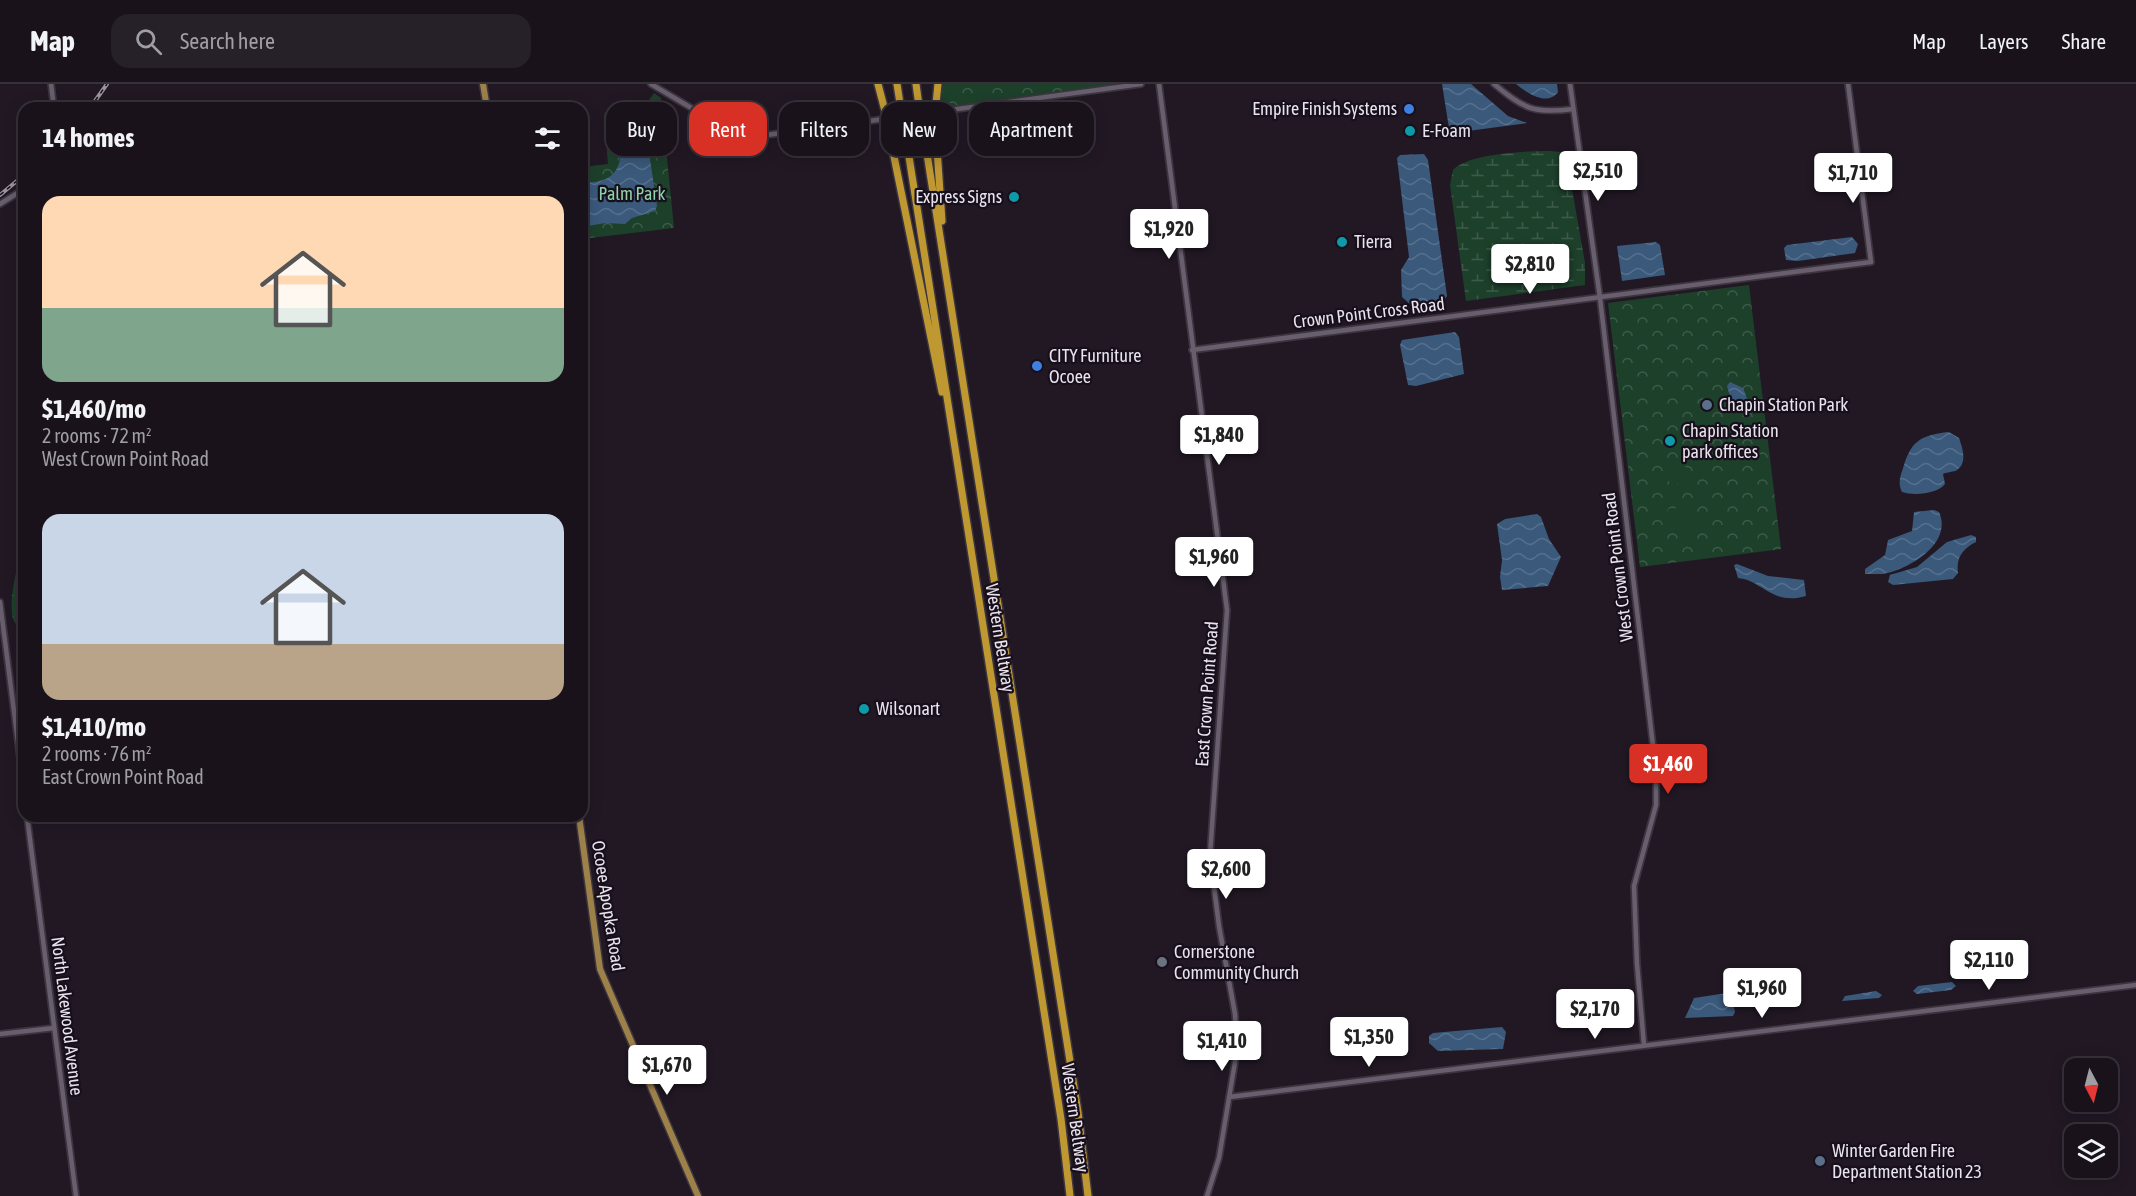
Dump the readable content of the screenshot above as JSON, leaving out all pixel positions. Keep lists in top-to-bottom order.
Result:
{
  "streets": {
    "highway": ["Western Beltway"],
    "main road": ["Ocoee Apopka Road"],
    "street": [
      "Crown Point Cross Road",
      "West Crown Point Road",
      "East Crown Point Road",
      "North Lakewood Avenue"
    ]
  },
  "crossings": [
    ["Crown Point Cross Road", "West Crown Point Road"],
    ["Crown Point Cross Road", "East Crown Point Road"]
  ],
  "parks": ["Palm Park"],
  "places": [
    "Empire Finish Systems",
    "E-Foam",
    "Express Signs",
    "Tierra",
    "CITY Furniture Ocoee",
    "Chapin Station Park",
    "Chapin Station park offices",
    "Wilsonart",
    "Cornerstone Community Church",
    "Winter Garden Fire Department Station 23"
  ],
  "north": "bottom",
  "page": {
    "header": "Map",
    "search": "Search here",
    "nav": ["Map", "Layers", "Share"],
    "chip": [
      "Buy",
      "Rent",
      "Filters",
      "New",
      "Apartment"
    ],
    "heading": "14 homes",
    "price": [
      "$2,510",
      "$1,710",
      "$1,920",
      "$2,810",
      "$1,840",
      "$1,960",
      "$1,460",
      "$2,600",
      "$2,110",
      "$1,960",
      "$2,170",
      "$1,350",
      "$1,410",
      "$1,670"
    ],
    "list": [
      {
        "name": "$1,460/mo",
        "note": "2 rooms · 72 m² · West Crown Point Road"
      },
      {
        "name": "$1,410/mo",
        "note": "2 rooms · 76 m² · East Crown Point Road"
      }
    ]
  }
}
